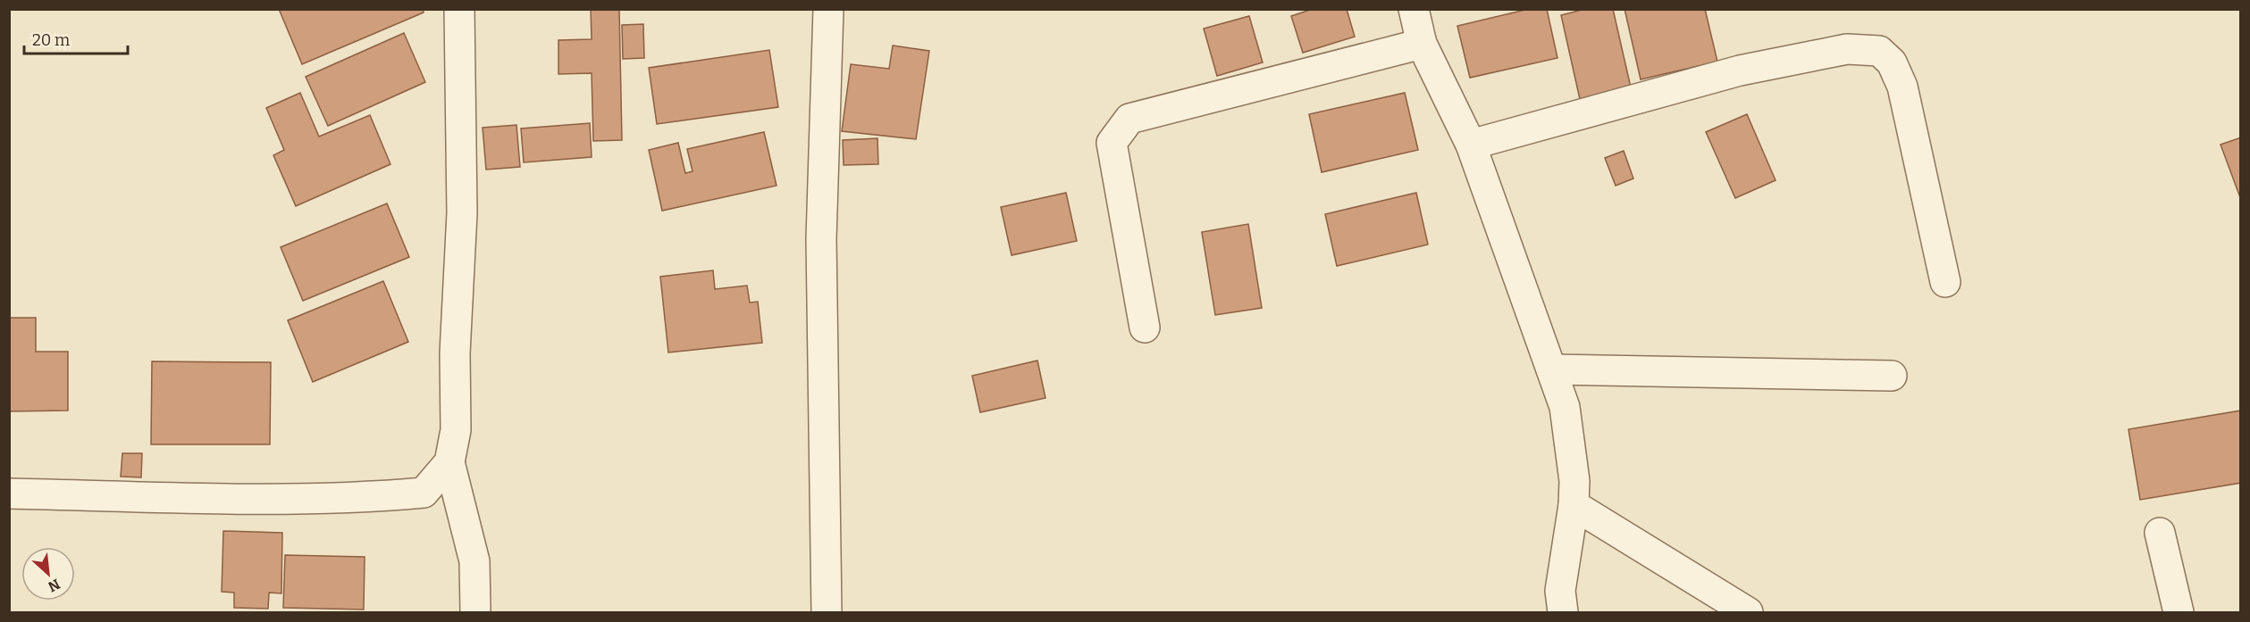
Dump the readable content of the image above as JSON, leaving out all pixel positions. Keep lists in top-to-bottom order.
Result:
{
  "scale_bar": "20 m",
  "north": "bottom right"
}
